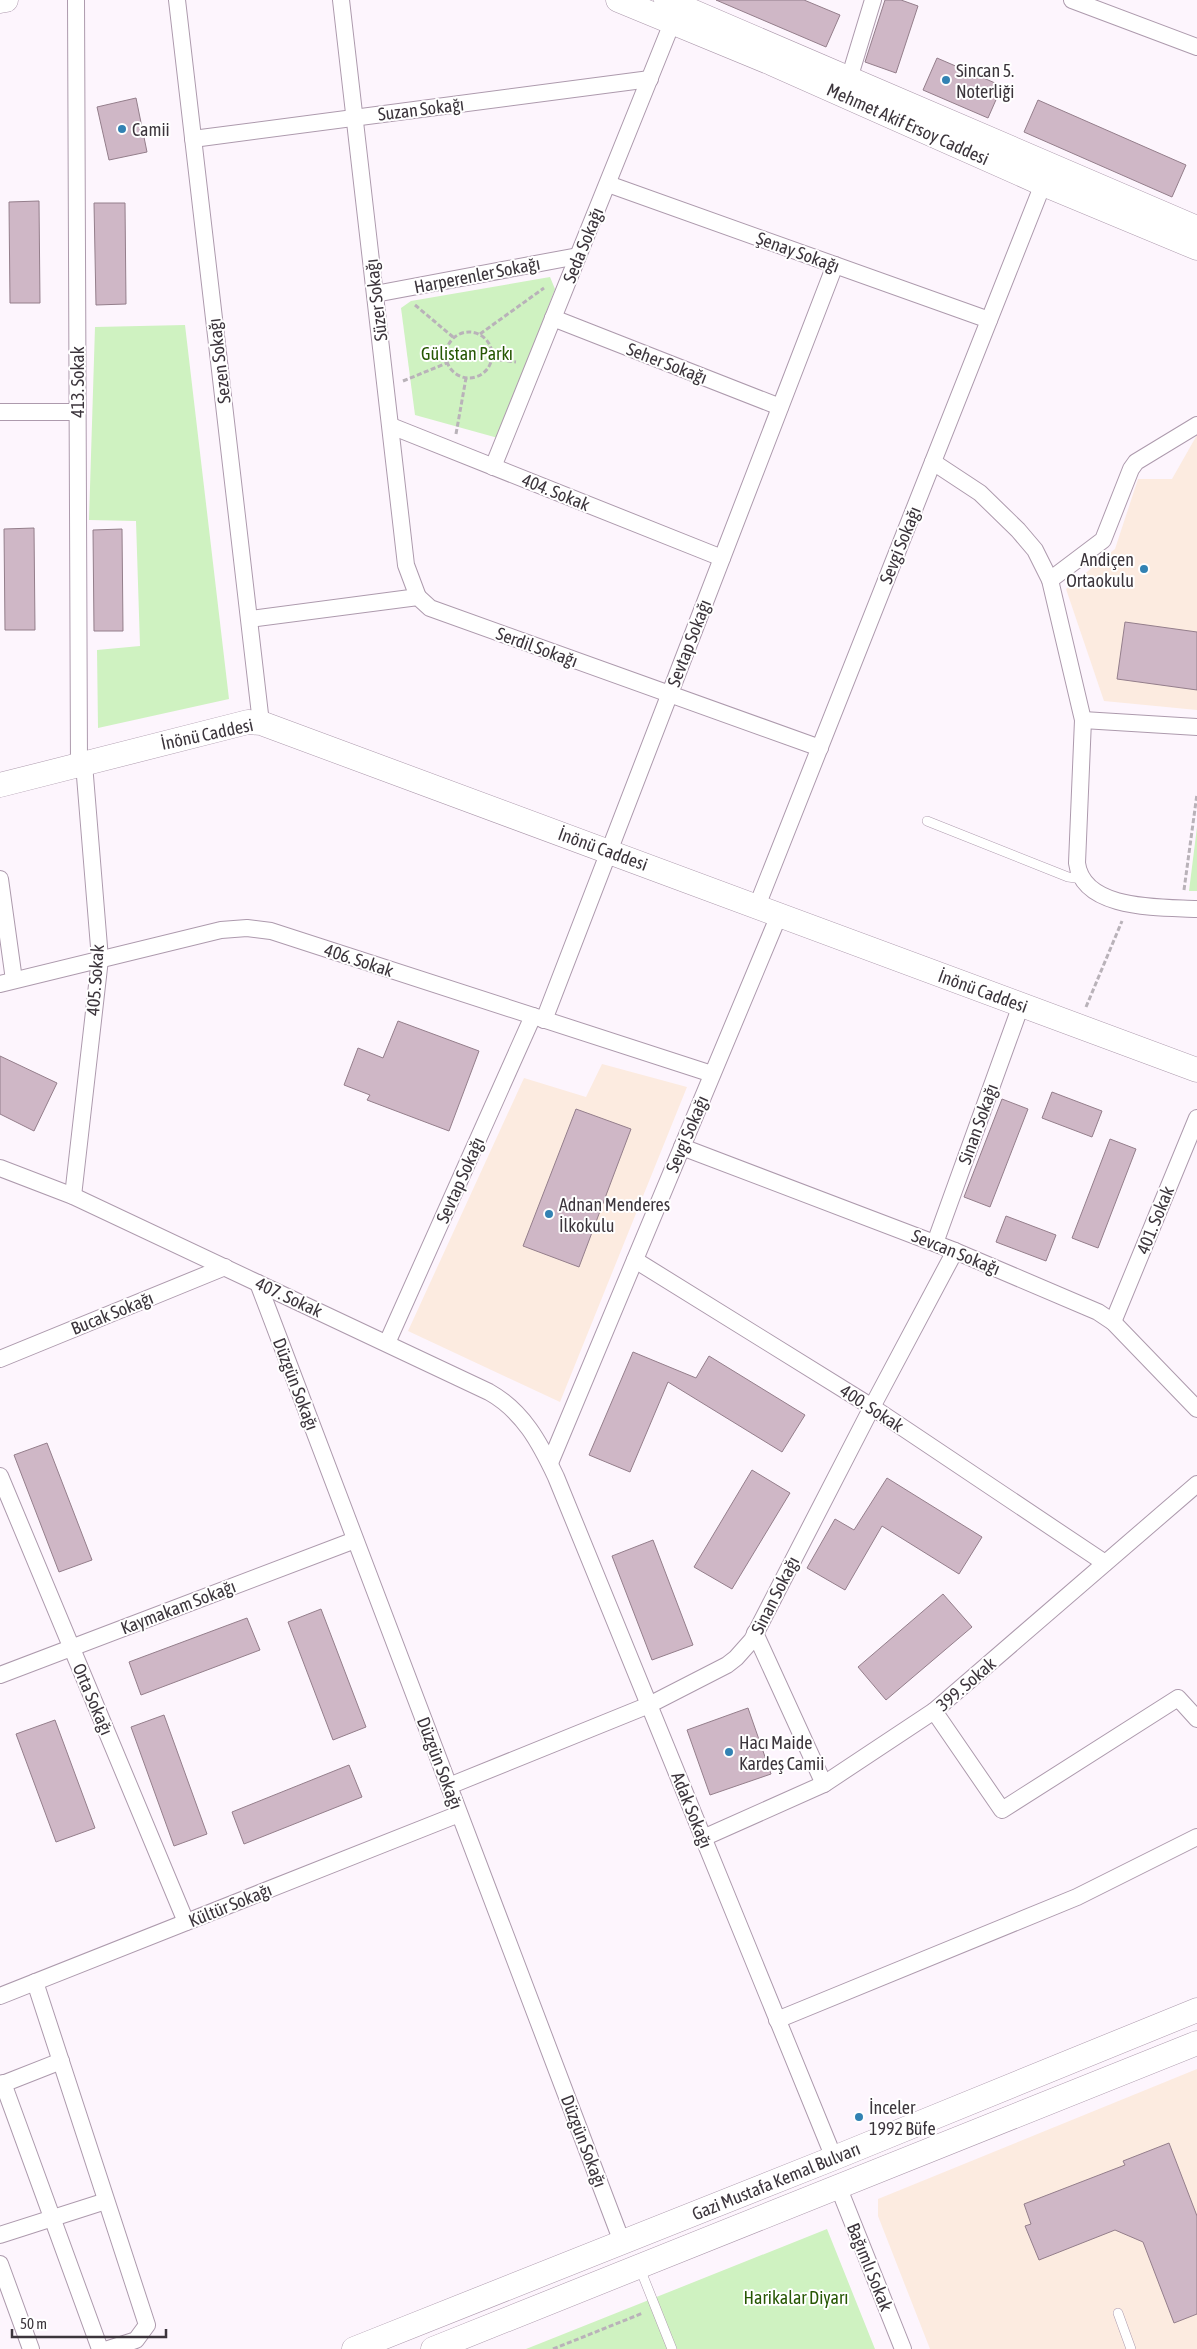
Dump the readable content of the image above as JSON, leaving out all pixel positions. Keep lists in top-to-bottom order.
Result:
{
  "streets": {
    "main road": ["Mehmet Akif Ersoy Caddesi", "İnönü Caddesi", "Gazi Mustafa Kemal Bulvarı"],
    "street": [
      "Suzan Sokağı",
      "Seda Sokağı",
      "Şenay Sokağı",
      "Harperenler Sokağı",
      "Süzer Sokağı",
      "Sezen Sokağı",
      "Seher Sokağı",
      "413. Sokak",
      "404. Sokak",
      "Sevgi Sokağı",
      "Sevtap Sokağı",
      "Serdil Sokağı",
      "406. Sokak",
      "405. Sokak",
      "Sinan Sokağı",
      "401. Sokak",
      "Sevcan Sokağı",
      "407. Sokak",
      "Bucak Sokağı",
      "Düzgün Sokağı",
      "400. Sokak",
      "Kaymakam Sokağı",
      "399. Sokak",
      "Orta Sokağı",
      "Adak Sokağı",
      "Kültür Sokağı",
      "Bağımlı Sokak"
    ]
  },
  "crossings": [
    ["Suzan Sokağı", "Seda Sokağı"],
    ["Suzan Sokağı", "Süzer Sokağı"],
    ["Suzan Sokağı", "Sezen Sokağı"],
    ["Mehmet Akif Ersoy Caddesi", "Seda Sokağı"],
    ["Mehmet Akif Ersoy Caddesi", "Sevgi Sokağı"],
    ["Seda Sokağı", "Şenay Sokağı"],
    ["Seda Sokağı", "Harperenler Sokağı"],
    ["Seda Sokağı", "Seher Sokağı"],
    ["Seda Sokağı", "404. Sokak"],
    ["Şenay Sokağı", "Sevgi Sokağı"],
    ["Şenay Sokağı", "Sevtap Sokağı"],
    ["Harperenler Sokağı", "Süzer Sokağı"],
    ["Süzer Sokağı", "404. Sokak"],
    ["Süzer Sokağı", "Serdil Sokağı"],
    ["Sezen Sokağı", "İnönü Caddesi"],
    ["Seher Sokağı", "Sevtap Sokağı"],
    ["413. Sokak", "İnönü Caddesi"],
    ["413. Sokak", "405. Sokak"],
    ["404. Sokak", "Sevtap Sokağı"],
    ["Sevgi Sokağı", "Serdil Sokağı"],
    ["Sevgi Sokağı", "İnönü Caddesi"],
    ["Sevgi Sokağı", "406. Sokak"],
    ["Sevgi Sokağı", "Sevcan Sokağı"],
    ["Sevgi Sokağı", "407. Sokak"],
    ["Sevgi Sokağı", "400. Sokak"],
    ["Sevgi Sokağı", "Adak Sokağı"],
    ["Sevtap Sokağı", "Serdil Sokağı"],
    ["Sevtap Sokağı", "İnönü Caddesi"],
    ["Sevtap Sokağı", "406. Sokak"],
    ["Sevtap Sokağı", "407. Sokak"],
    ["İnönü Caddesi", "405. Sokak"],
    ["İnönü Caddesi", "Sinan Sokağı"],
    ["406. Sokak", "405. Sokak"],
    ["405. Sokak", "407. Sokak"],
    ["Sinan Sokağı", "Sevcan Sokağı"],
    ["Sinan Sokağı", "Düzgün Sokağı"],
    ["Sinan Sokağı", "400. Sokak"],
    ["Sinan Sokağı", "Adak Sokağı"],
    ["401. Sokak", "Sevcan Sokağı"],
    ["407. Sokak", "Bucak Sokağı"],
    ["407. Sokak", "Düzgün Sokağı"],
    ["407. Sokak", "Adak Sokağı"],
    ["Düzgün Sokağı", "Kaymakam Sokağı"],
    ["Düzgün Sokağı", "Kültür Sokağı"],
    ["Düzgün Sokağı", "Gazi Mustafa Kemal Bulvarı"],
    ["400. Sokak", "399. Sokak"],
    ["Kaymakam Sokağı", "Orta Sokağı"],
    ["399. Sokak", "Adak Sokağı"],
    ["Orta Sokağı", "Kültür Sokağı"],
    ["Adak Sokağı", "Gazi Mustafa Kemal Bulvarı"],
    ["Gazi Mustafa Kemal Bulvarı", "Bağımlı Sokak"]
  ],
  "parks": ["Gülistan Parkı", "Harikalar Diyarı"],
  "places": [
    "Sincan 5. Noterliği",
    "Camii",
    "Andiçen Ortaokulu",
    "Adnan Menderes İlkokulu",
    "Hacı Maide Kardeş Camii",
    "İnceler 1992 Büfe"
  ],
  "scale_bar": "50 m"
}
